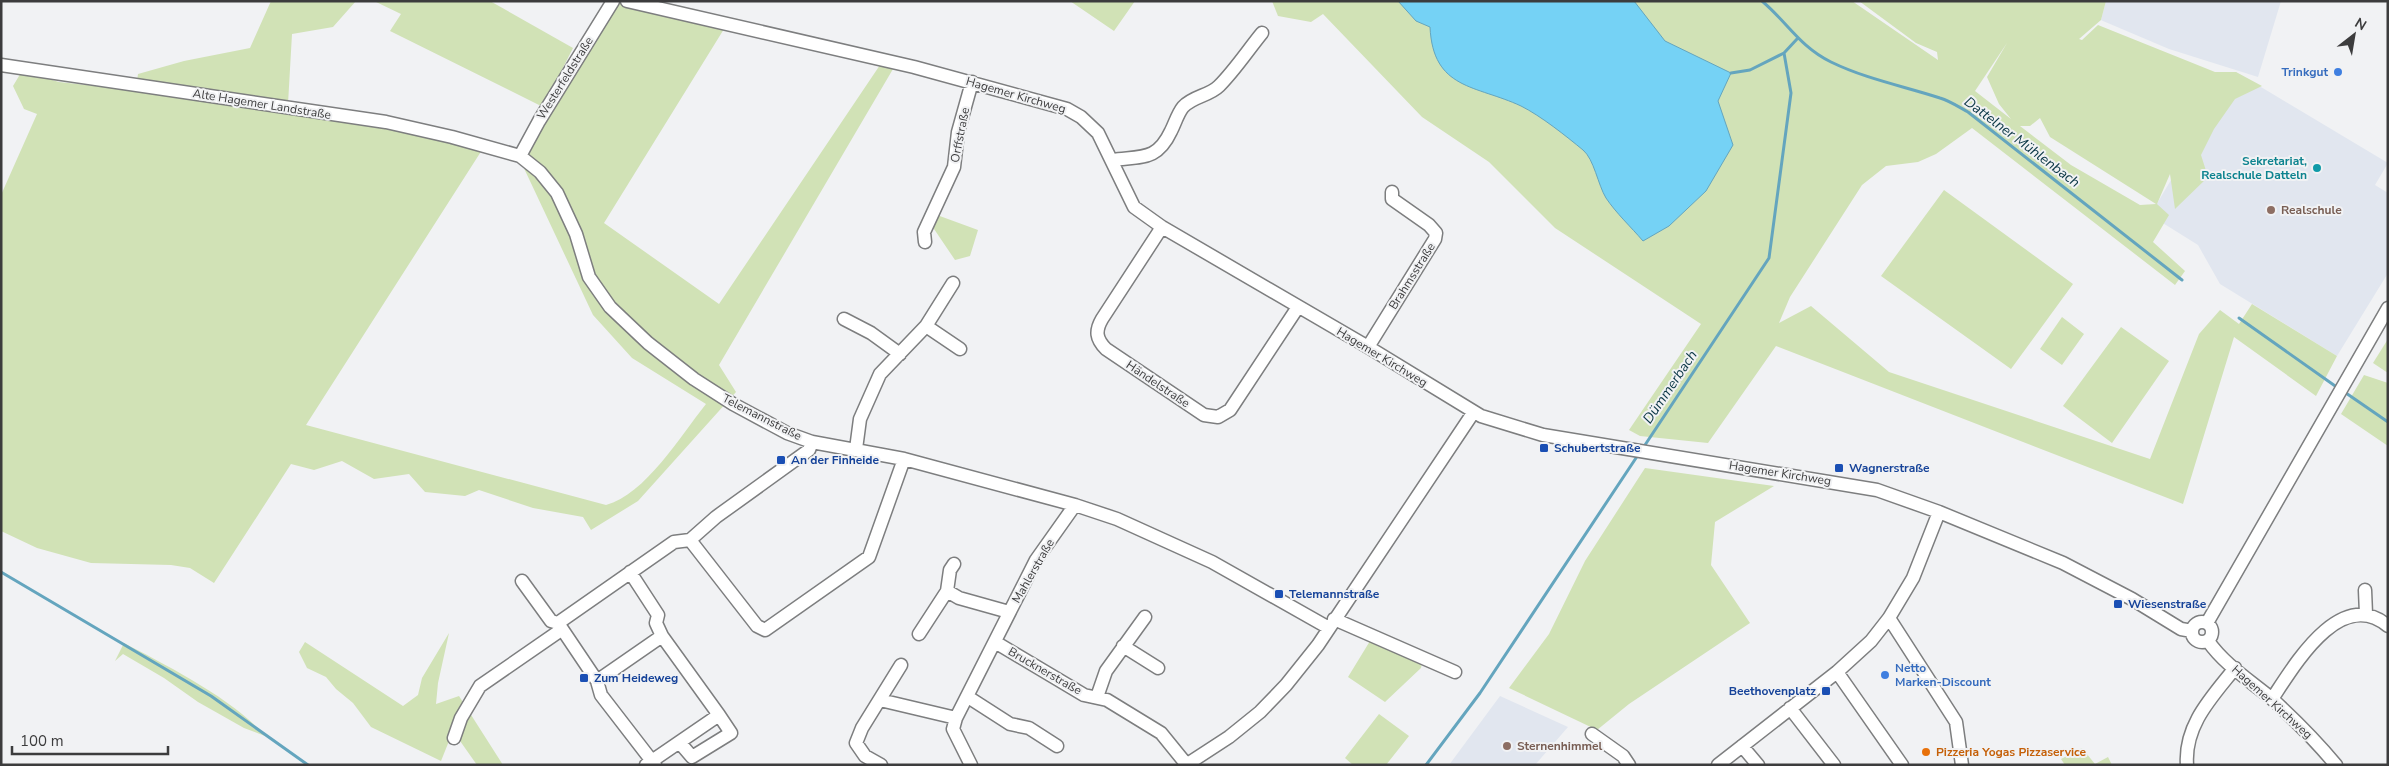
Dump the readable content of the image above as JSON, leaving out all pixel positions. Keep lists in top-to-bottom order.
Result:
{
  "streets": {
    "street": [
      "Westerfeldstraße",
      "Hagemer Kirchweg",
      "Alte Hagemer Landstraße",
      "Orffstraße",
      "Brahmsstraße",
      "Händelstraße",
      "Telemannstraße",
      "Mahlerstraße",
      "Brucknerstraße"
    ]
  },
  "crossings": [
    ["Westerfeldstraße", "Alte Hagemer Landstraße"],
    ["Westerfeldstraße", "Telemannstraße"],
    ["Hagemer Kirchweg", "Orffstraße"],
    ["Hagemer Kirchweg", "Brahmsstraße"],
    ["Hagemer Kirchweg", "Händelstraße"],
    ["Alte Hagemer Landstraße", "Telemannstraße"],
    ["Telemannstraße", "Mahlerstraße"],
    ["Mahlerstraße", "Brucknerstraße"]
  ],
  "water": ["Dattelner Mühlenbach", "Dümmerbach"],
  "places": {
    "other": [
      "Trinkgut",
      "Sekretariat, Realschule Datteln",
      "Realschule",
      "Netto Marken-Discount",
      "Sternenhimmel",
      "Pizzeria Yogas Pizzaservice"
    ],
    "transit": [
      "Schubertstraße",
      "An der Finheide",
      "Wagnerstraße",
      "Telemannstraße",
      "Wiesenstraße",
      "Zum Heideweg",
      "Beethovenplatz"
    ]
  },
  "scale_bar": "100 m",
  "north": "top right"
}
